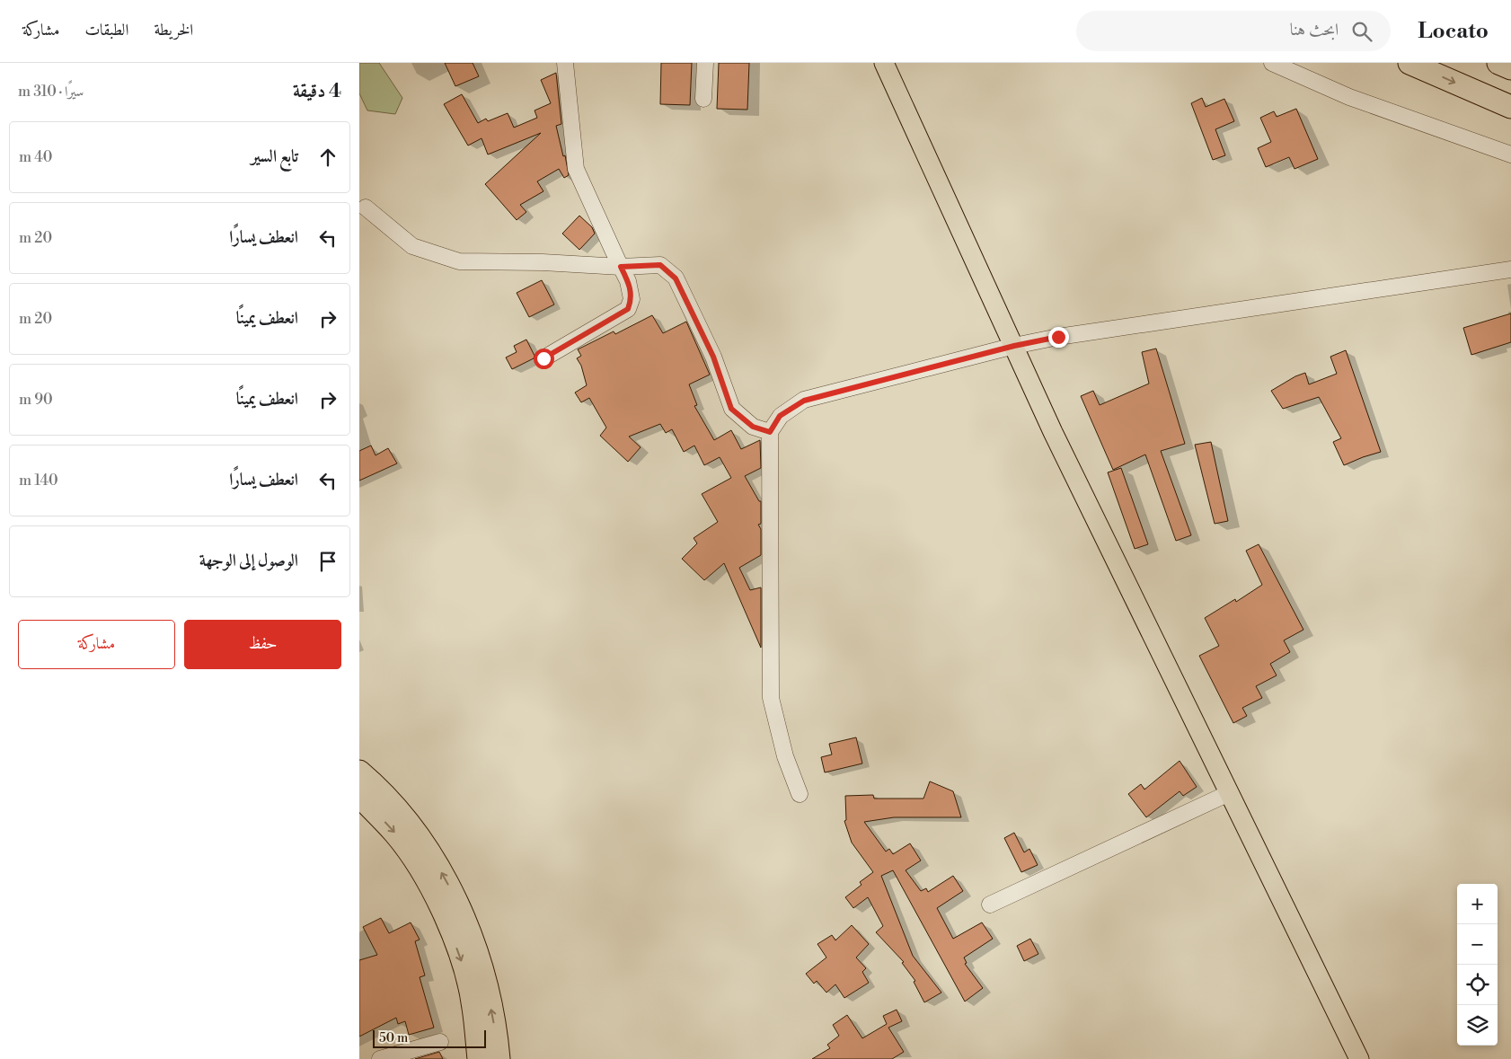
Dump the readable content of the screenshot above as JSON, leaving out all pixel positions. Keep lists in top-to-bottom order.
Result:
{
  "scale_bar": "50 m",
  "page": {
    "header": "Locato",
    "search": "ابحث هنا",
    "nav": ["الخريطة", "الطبقات", "مشاركة"],
    "heading": ["4 دقيقة", "سيرًا · 310 m"],
    "list": [
      ["تابع السير", "40 m"],
      ["انعطف يسارًا", "20 m"],
      ["انعطف يمينًا", "20 m"],
      ["انعطف يمينًا", "90 m"],
      ["انعطف يسارًا", "140 m"],
      "الوصول إلى الوجهة"
    ],
    "buttons": ["حفظ", "مشاركة"],
    "map_buttons": ["+", "−"],
    "scale": "50 m"
  }
}
